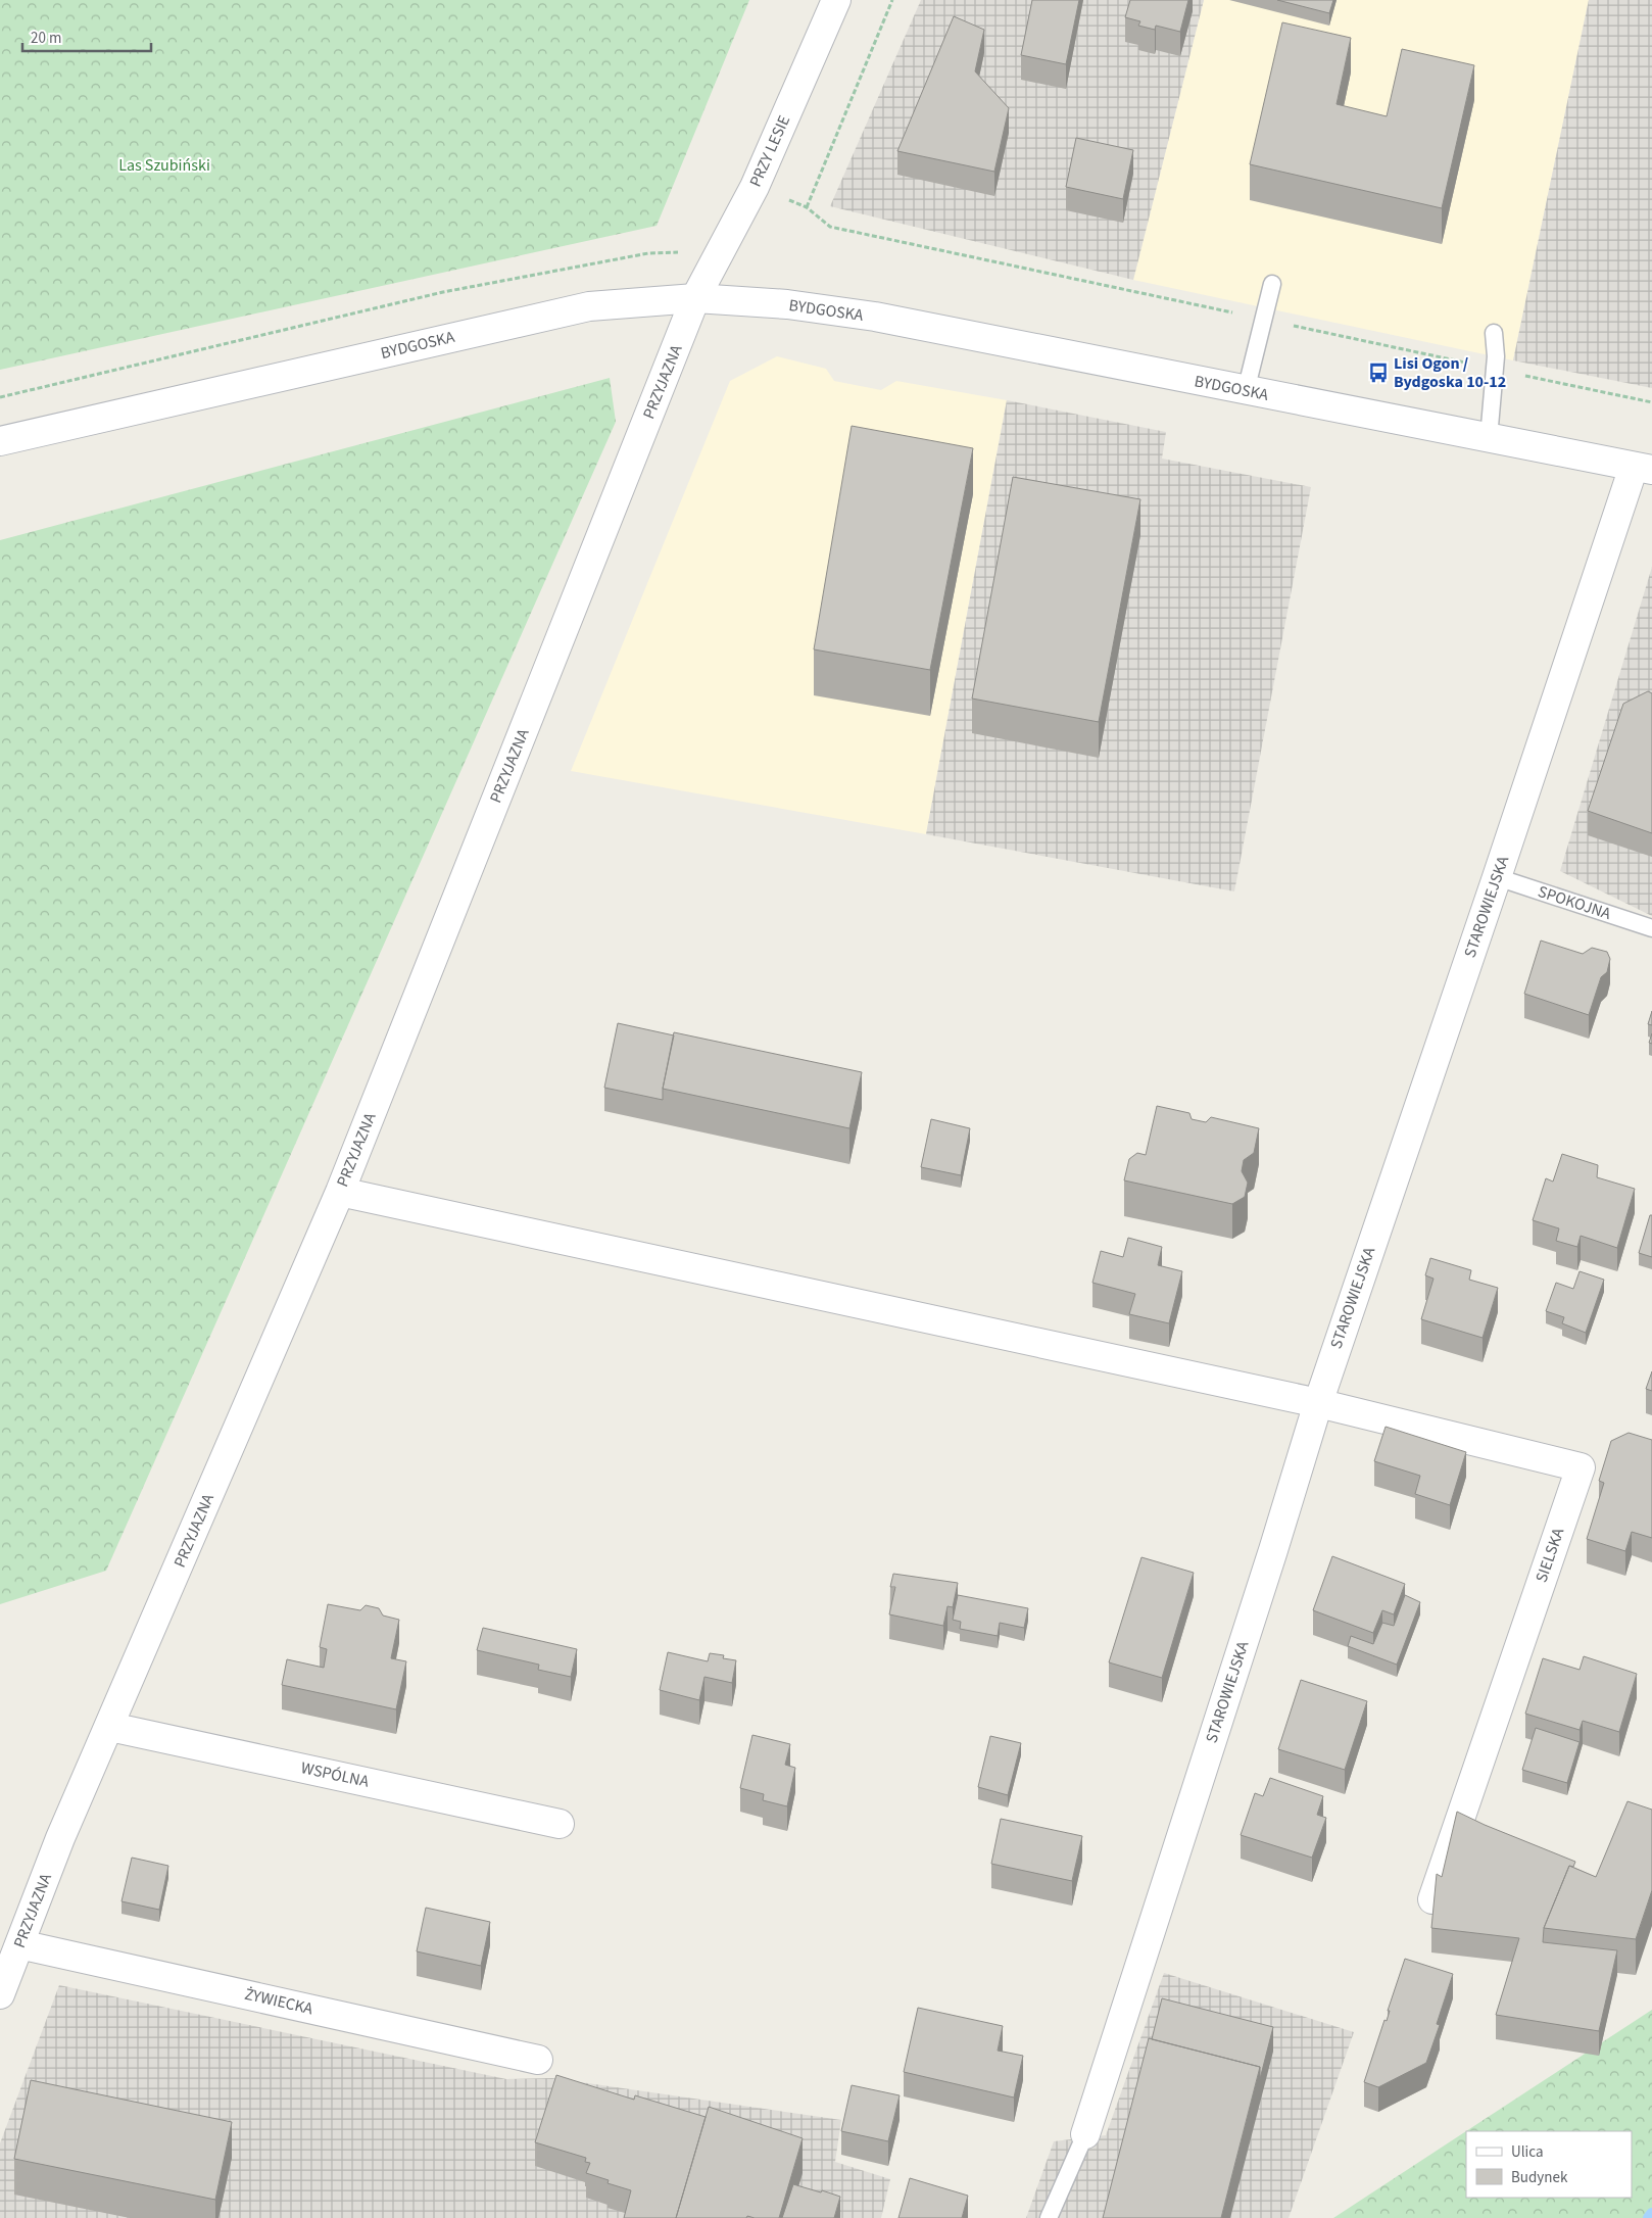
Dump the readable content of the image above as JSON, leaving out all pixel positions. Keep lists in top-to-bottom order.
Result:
{
  "streets": {
    "street": [
      "PRZY LESIE",
      "BYDGOSKA",
      "PRZYJAZNA",
      "STAROWIEJSKA",
      "SIELSKA",
      "WSPÓLNA",
      "ŻYWIECKA"
    ],
    "lane": ["SPOKOJNA"]
  },
  "crossings": [
    ["PRZY LESIE", "BYDGOSKA"],
    ["PRZY LESIE", "PRZYJAZNA"],
    ["BYDGOSKA", "PRZYJAZNA"],
    ["BYDGOSKA", "STAROWIEJSKA"],
    ["PRZYJAZNA", "WSPÓLNA"],
    ["PRZYJAZNA", "ŻYWIECKA"],
    ["SPOKOJNA", "STAROWIEJSKA"],
    ["STAROWIEJSKA", "SIELSKA"]
  ],
  "parks": ["Las Szubiński"],
  "places": {
    "bus stop": ["Lisi Ogon / Bydgoska 10-12"]
  },
  "legend": ["Ulica", "Budynek"],
  "scale_bar": "20 m"
}
